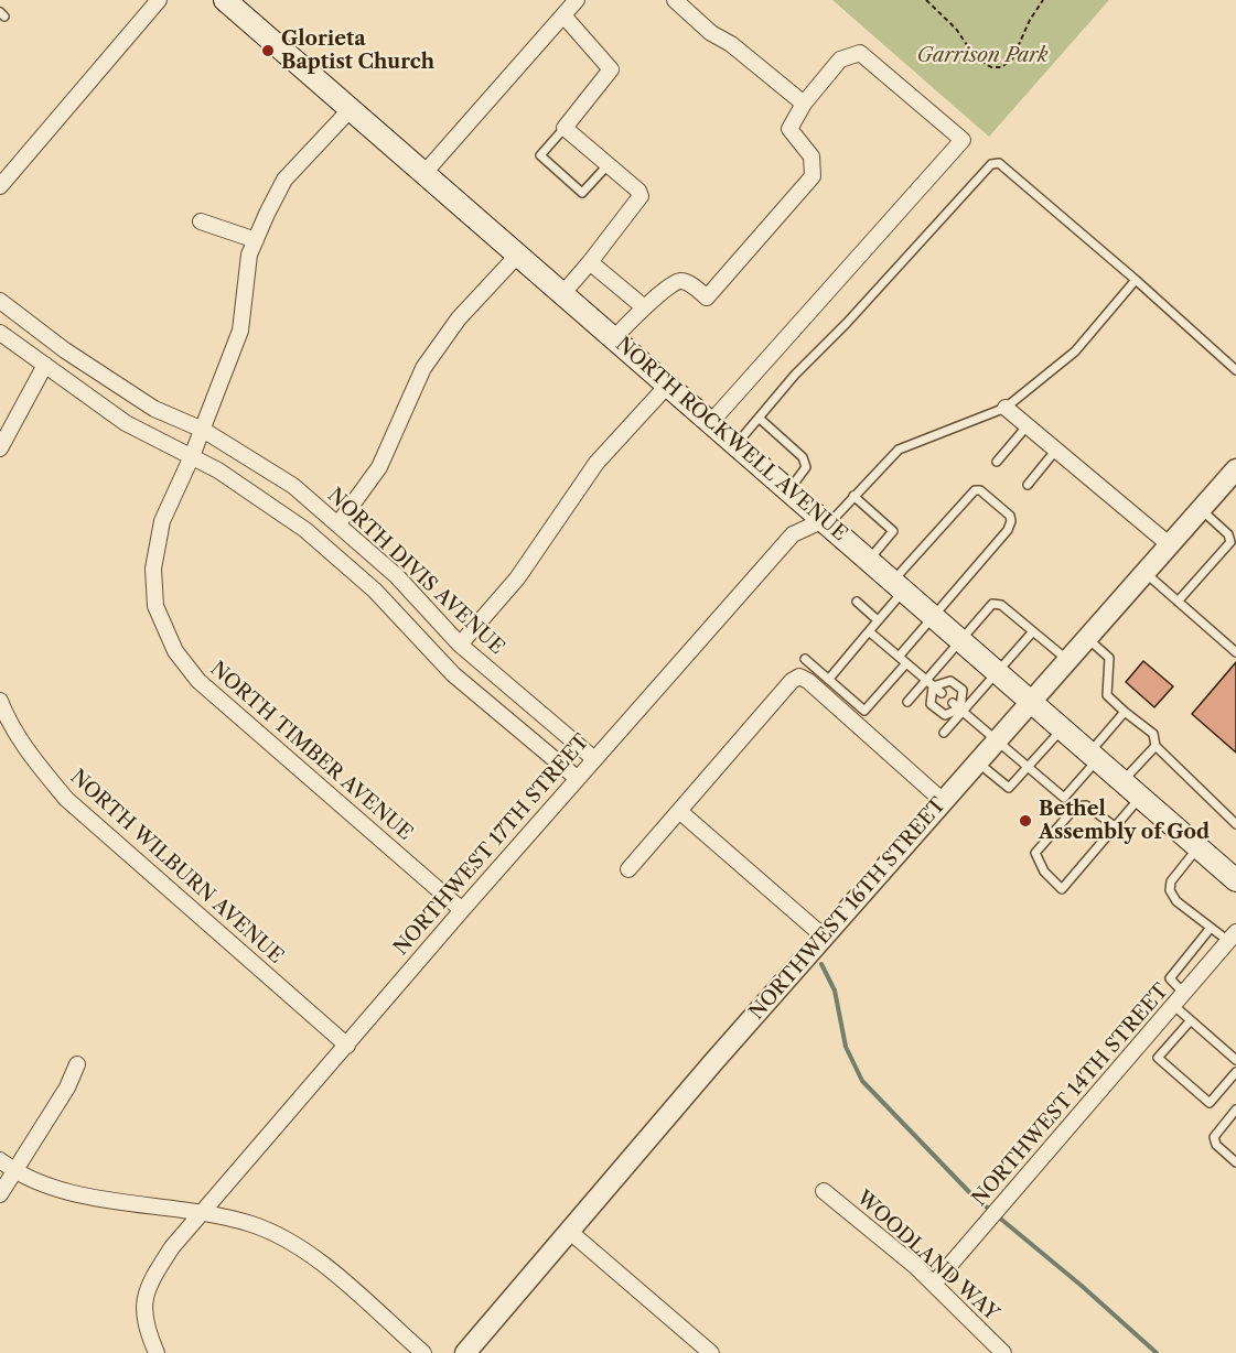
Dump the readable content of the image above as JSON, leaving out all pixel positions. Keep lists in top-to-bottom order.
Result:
{
  "streets": {
    "main road": ["NORTH ROCKWELL AVENUE"],
    "street": [
      "NORTH DIVIS AVENUE",
      "NORTH TIMBER AVENUE",
      "NORTHWEST 17TH STREET",
      "NORTH WILBURN AVENUE",
      "NORTHWEST 16TH STREET",
      "NORTHWEST 14TH STREET",
      "WOODLAND WAY"
    ]
  },
  "crossings": [
    ["NORTH ROCKWELL AVENUE", "NORTH TIMBER AVENUE"],
    ["NORTH ROCKWELL AVENUE", "NORTHWEST 17TH STREET"],
    ["NORTH ROCKWELL AVENUE", "NORTHWEST 16TH STREET"],
    ["NORTH DIVIS AVENUE", "NORTH TIMBER AVENUE"],
    ["NORTH DIVIS AVENUE", "NORTHWEST 17TH STREET"],
    ["NORTH TIMBER AVENUE", "NORTHWEST 17TH STREET"],
    ["NORTHWEST 17TH STREET", "NORTH WILBURN AVENUE"],
    ["NORTHWEST 14TH STREET", "WOODLAND WAY"]
  ],
  "parks": ["Garrison Park"],
  "places": ["Glorieta Baptist Church", "Bethel Assembly of God"]
}
